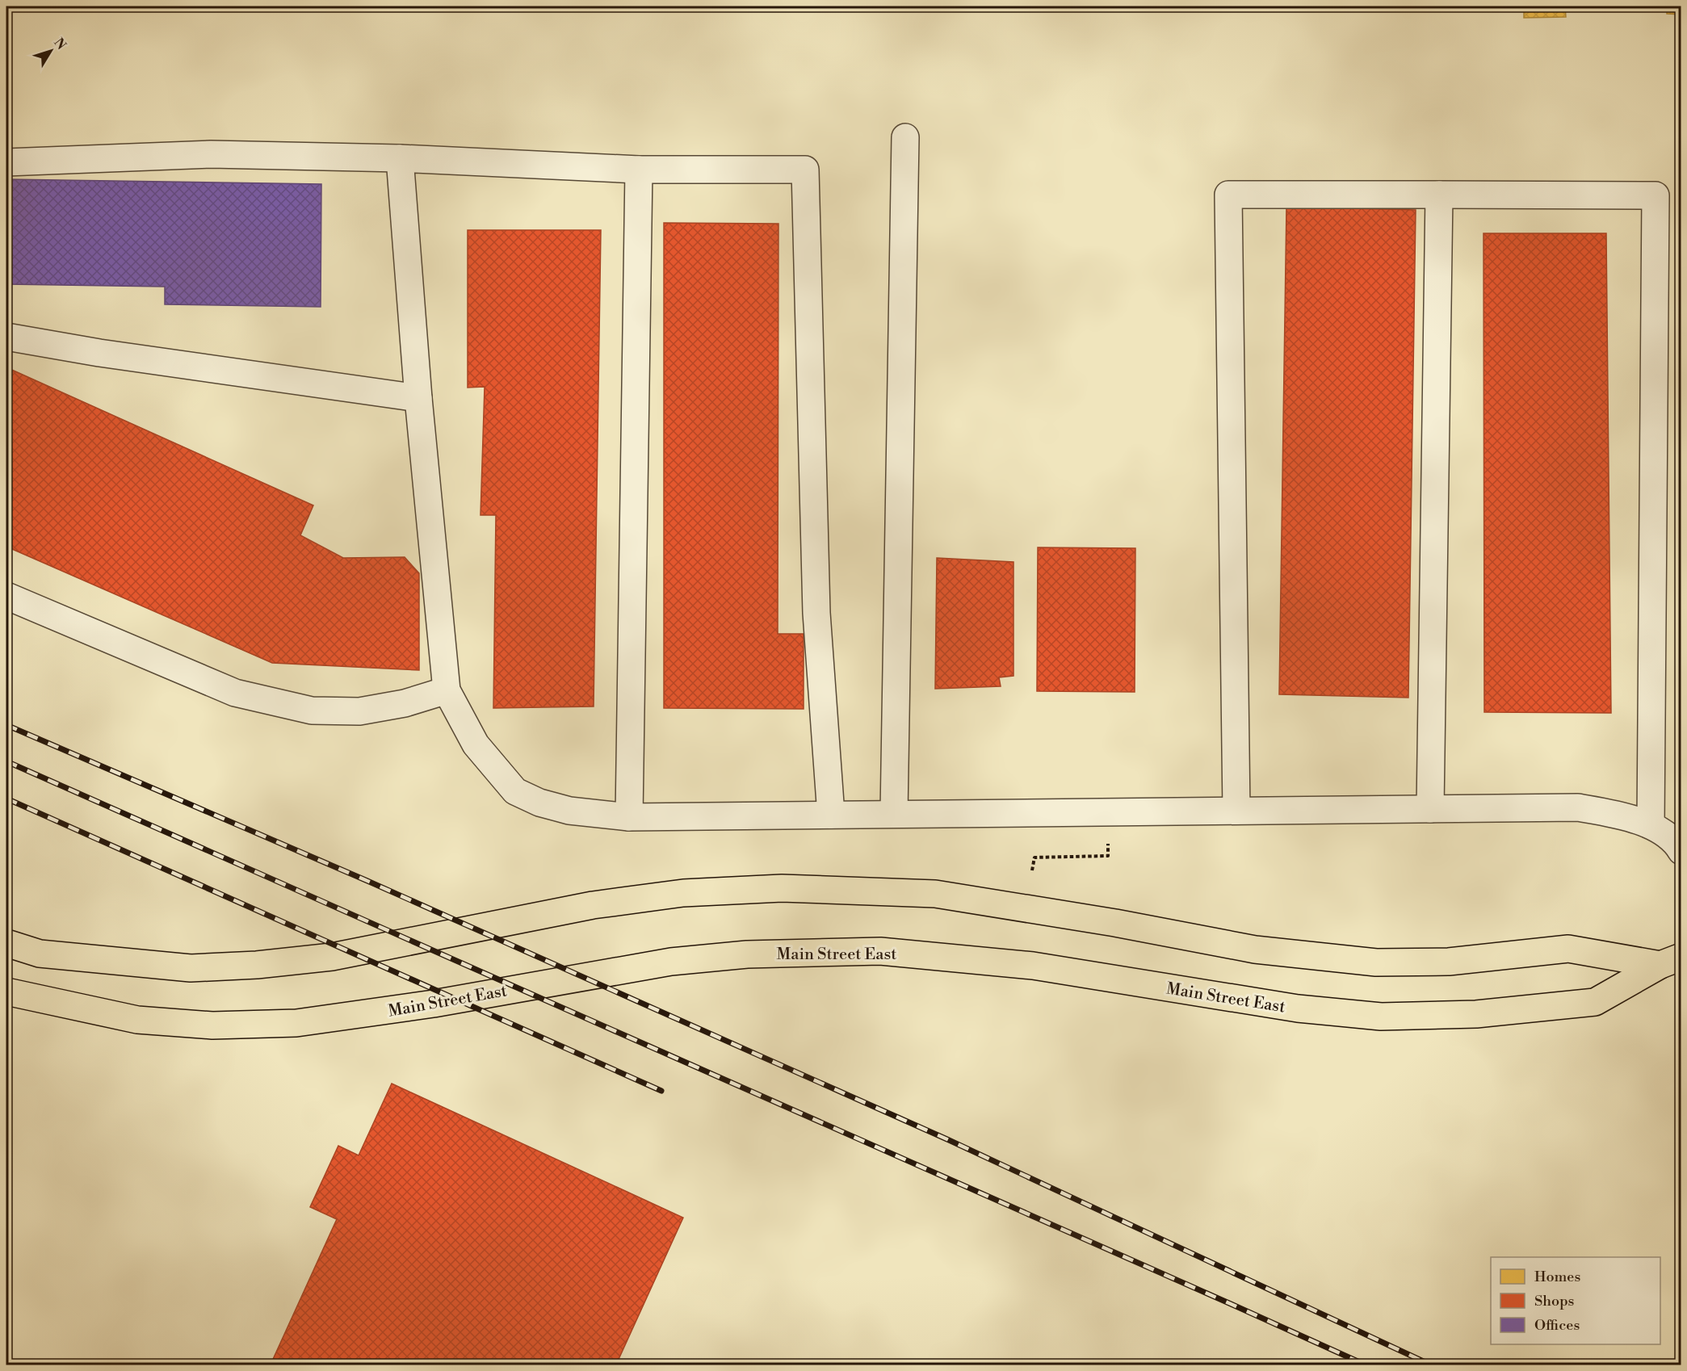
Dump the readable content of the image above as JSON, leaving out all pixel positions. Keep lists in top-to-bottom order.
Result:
{
  "streets": {
    "main road": ["Main Street East"]
  },
  "legend": ["Homes", "Shops", "Offices"],
  "north": "top right"
}
